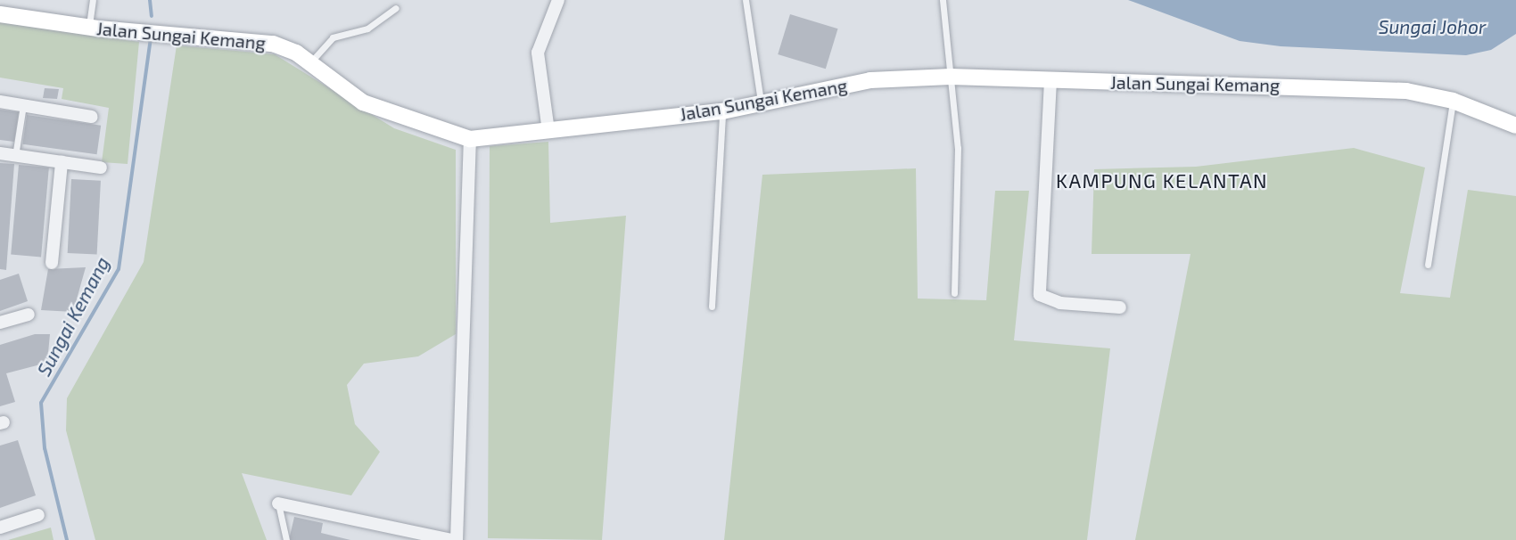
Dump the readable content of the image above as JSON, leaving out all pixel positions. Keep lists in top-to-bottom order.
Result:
{
  "streets": {
    "street": ["Jalan Sungai Kemang"]
  },
  "districts": ["KAMPUNG KELANTAN"],
  "water": ["Sungai Johor", "Sungai Kemang"]
}
